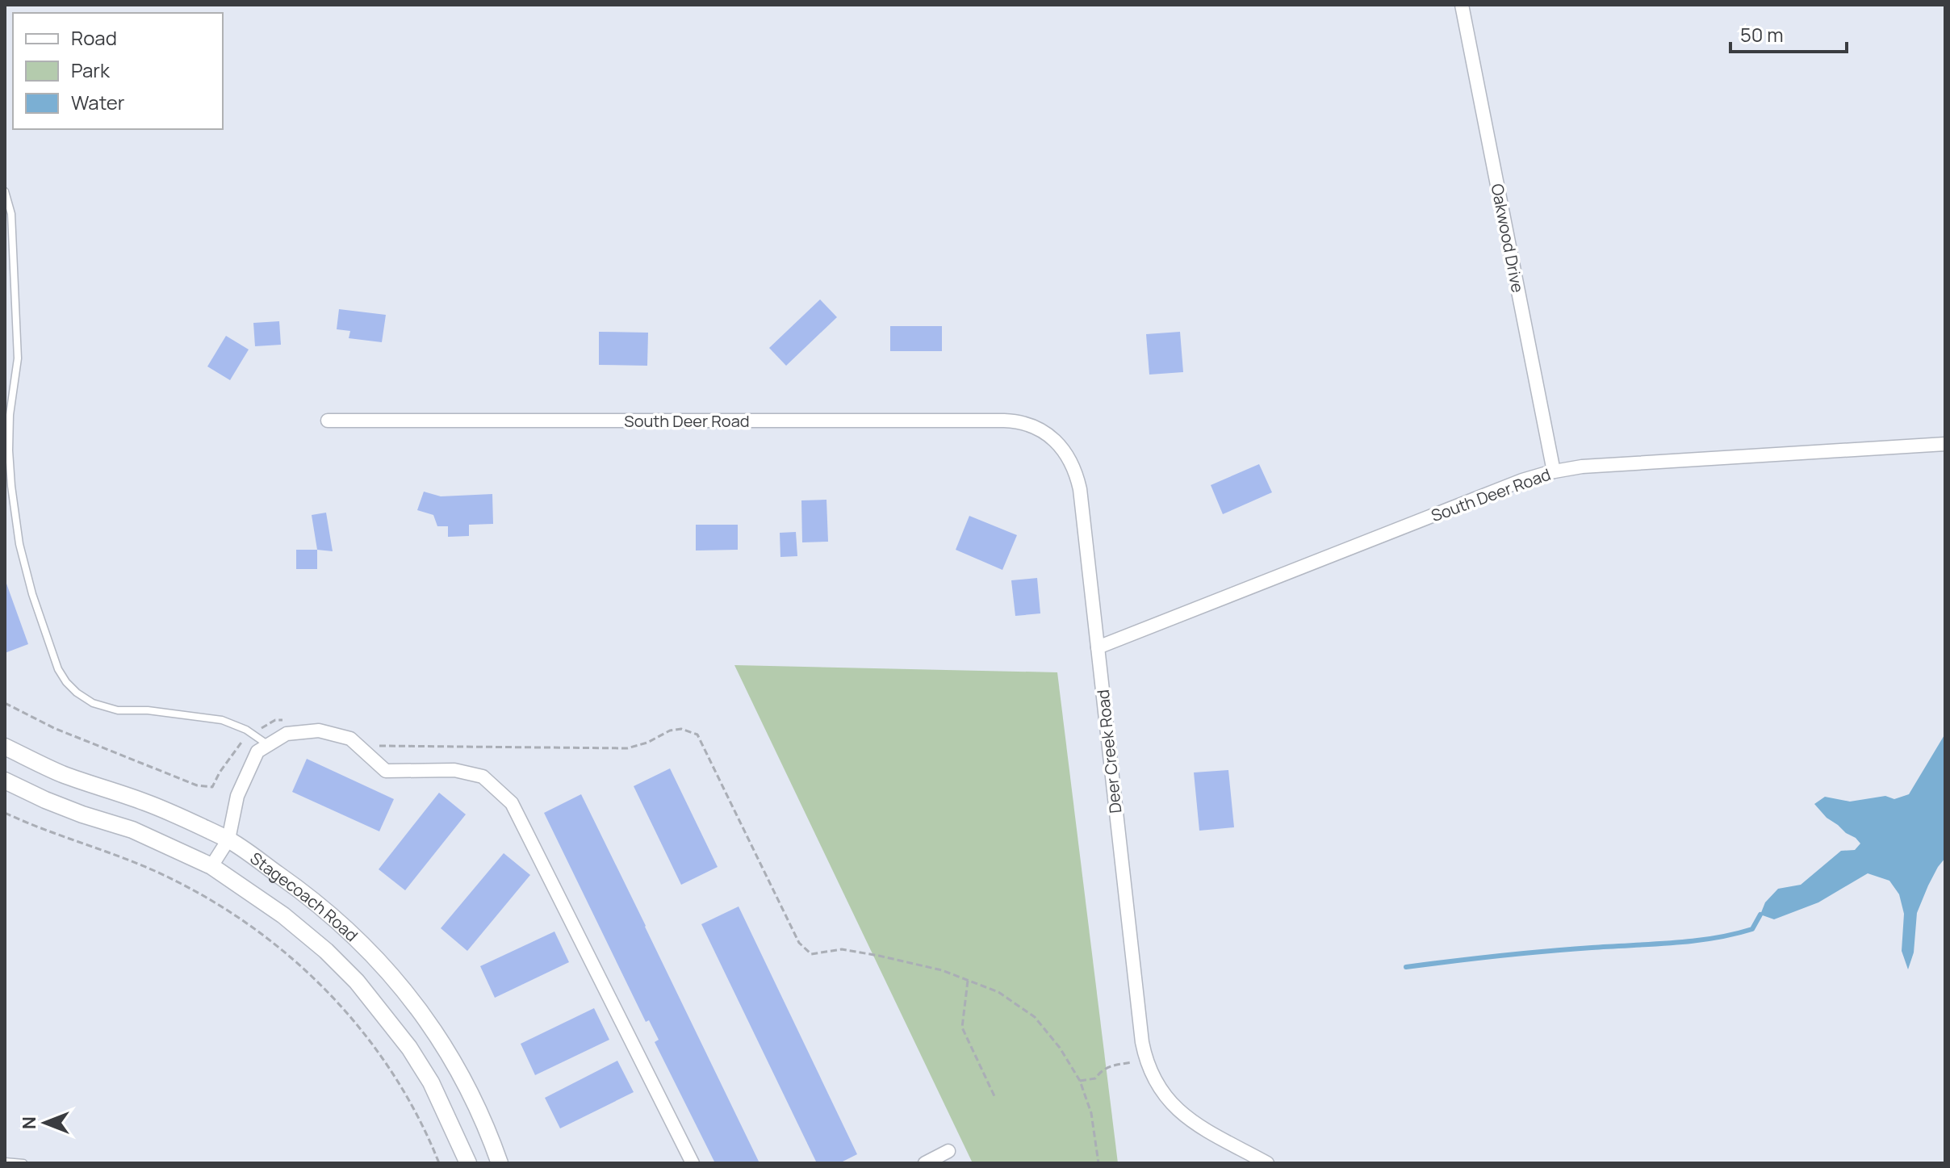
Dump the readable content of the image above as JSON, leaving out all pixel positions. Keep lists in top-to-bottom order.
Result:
{
  "streets": {
    "street": [
      "Oakwood Drive",
      "South Deer Road",
      "Deer Creek Road",
      "Stagecoach Road"
    ]
  },
  "crossings": [
    ["Oakwood Drive", "South Deer Road"],
    ["South Deer Road", "Deer Creek Road"]
  ],
  "legend": ["Road", "Park", "Water"],
  "scale_bar": "50 m",
  "north": "left"
}
